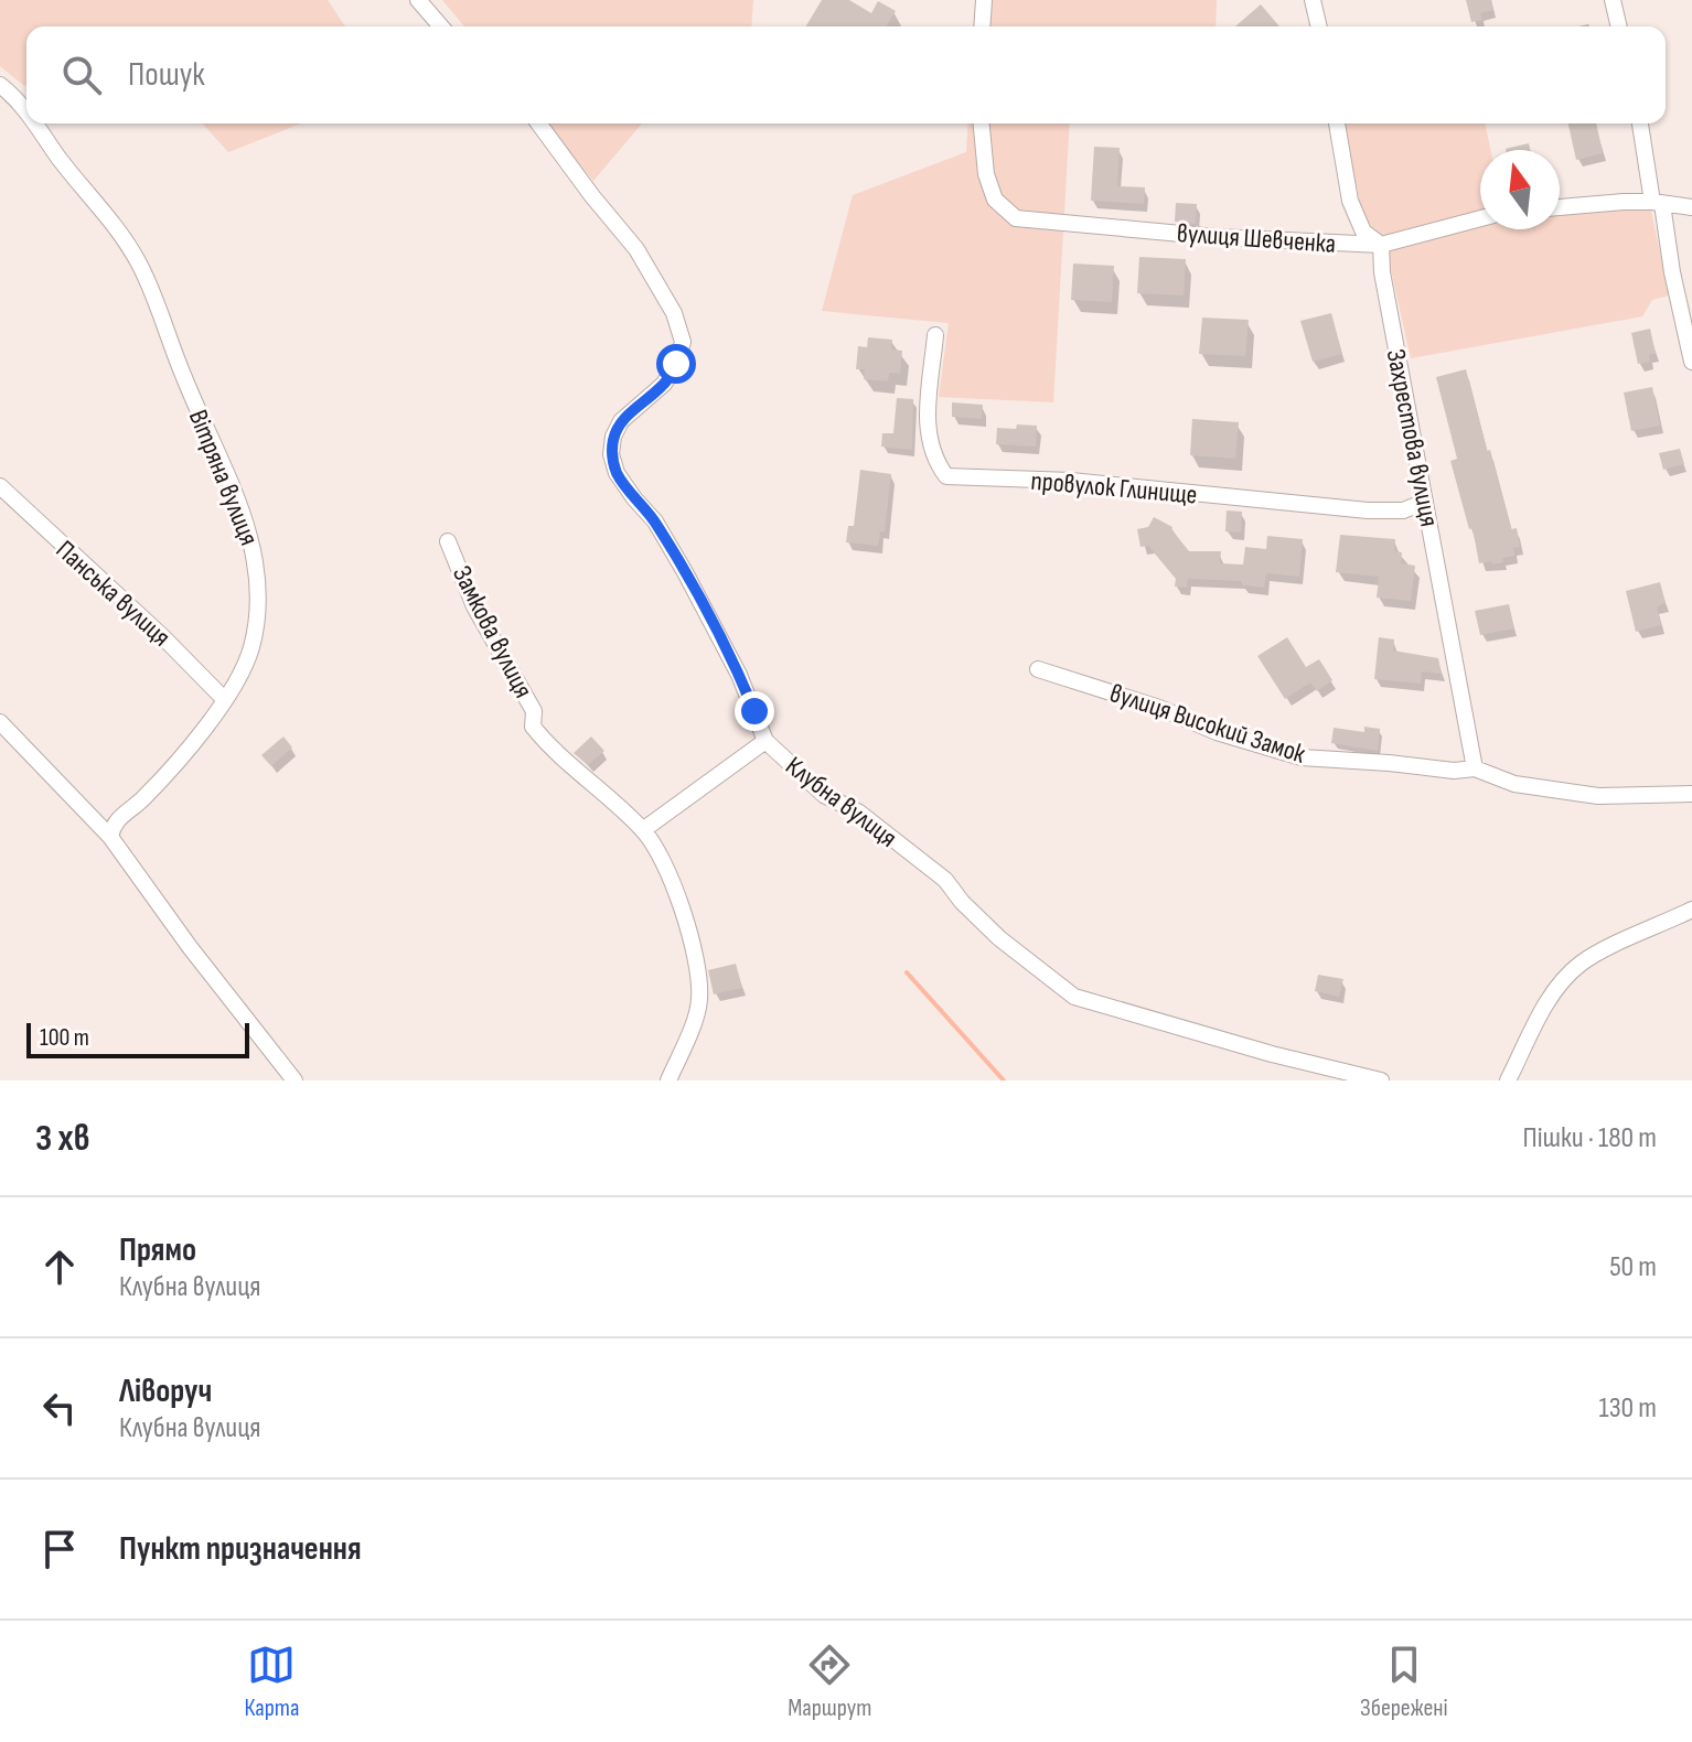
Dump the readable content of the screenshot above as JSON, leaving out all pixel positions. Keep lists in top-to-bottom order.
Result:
{
  "streets": {
    "street": [
      "вулиця Шевченка",
      "Захрестова вулиця",
      "Вітряна вулиця",
      "провулок Глинище",
      "Панська вулиця",
      "Замкова вулиця",
      "вулиця Високий Замок",
      "Клубна вулиця"
    ]
  },
  "crossings": [
    ["вулиця Шевченка", "Захрестова вулиця"],
    ["Захрестова вулиця", "провулок Глинище"],
    ["Захрестова вулиця", "вулиця Високий Замок"],
    ["Вітряна вулиця", "Панська вулиця"]
  ],
  "scale_bar": "100 m",
  "north": "top",
  "page": {
    "search": "Пошук",
    "scale": "100 m",
    "heading": ["3 хв", "Пішки · 180 m"],
    "list": [
      ["Прямо", "Клубна вулиця", "50 m"],
      ["Ліворуч", "Клубна вулиця", "130 m"],
      "Пункт призначення"
    ],
    "nav": ["Карта", "Маршрут", "Збережені"]
  }
}
